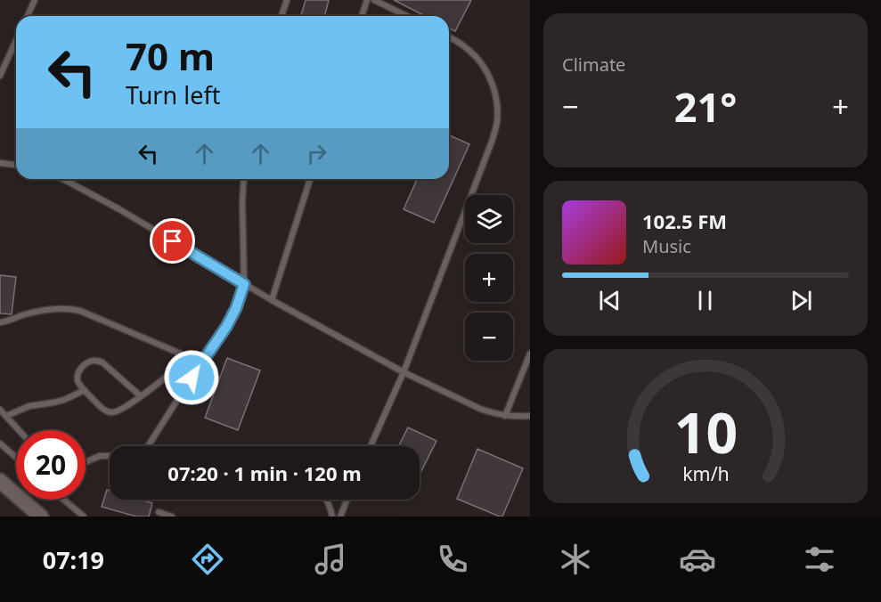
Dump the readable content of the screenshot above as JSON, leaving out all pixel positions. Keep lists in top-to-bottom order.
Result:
{
  "page": {
    "tile": "Climate",
    "turn": ["70 m", "Turn left"],
    "heat": ["−", "21°", "+"],
    "map_buttons": ["+", "−"],
    "song": ["102.5 FM", "Music"],
    "limit": "20",
    "trip": "07:20 · 1 min · 120 m",
    "tabs": "07:19",
    "gauge": ["10", "km/h"]
  }
}
